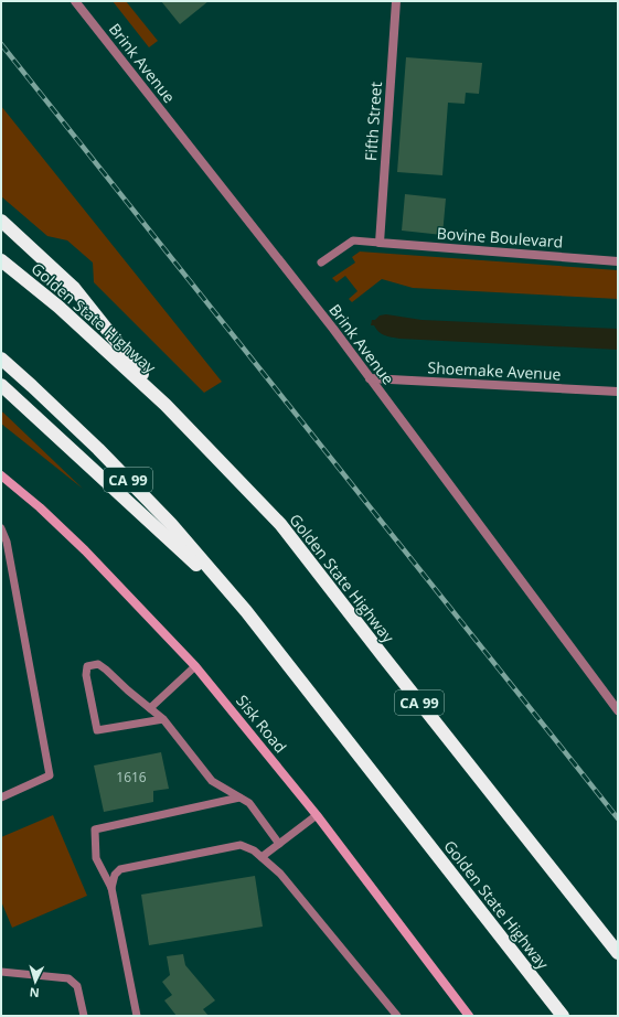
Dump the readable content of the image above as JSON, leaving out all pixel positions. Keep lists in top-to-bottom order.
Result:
{
  "streets": {
    "highway": ["Golden State Highway", "CA 99"],
    "main road": ["Sisk Road"],
    "street": [
      "Brink Avenue",
      "Fifth Street",
      "Bovine Boulevard",
      "Shoemake Avenue"
    ]
  },
  "crossings": [
    ["Brink Avenue", "Shoemake Avenue"],
    ["Fifth Street", "Bovine Boulevard"]
  ],
  "house_numbers": ["1616"],
  "north": "bottom"
}
